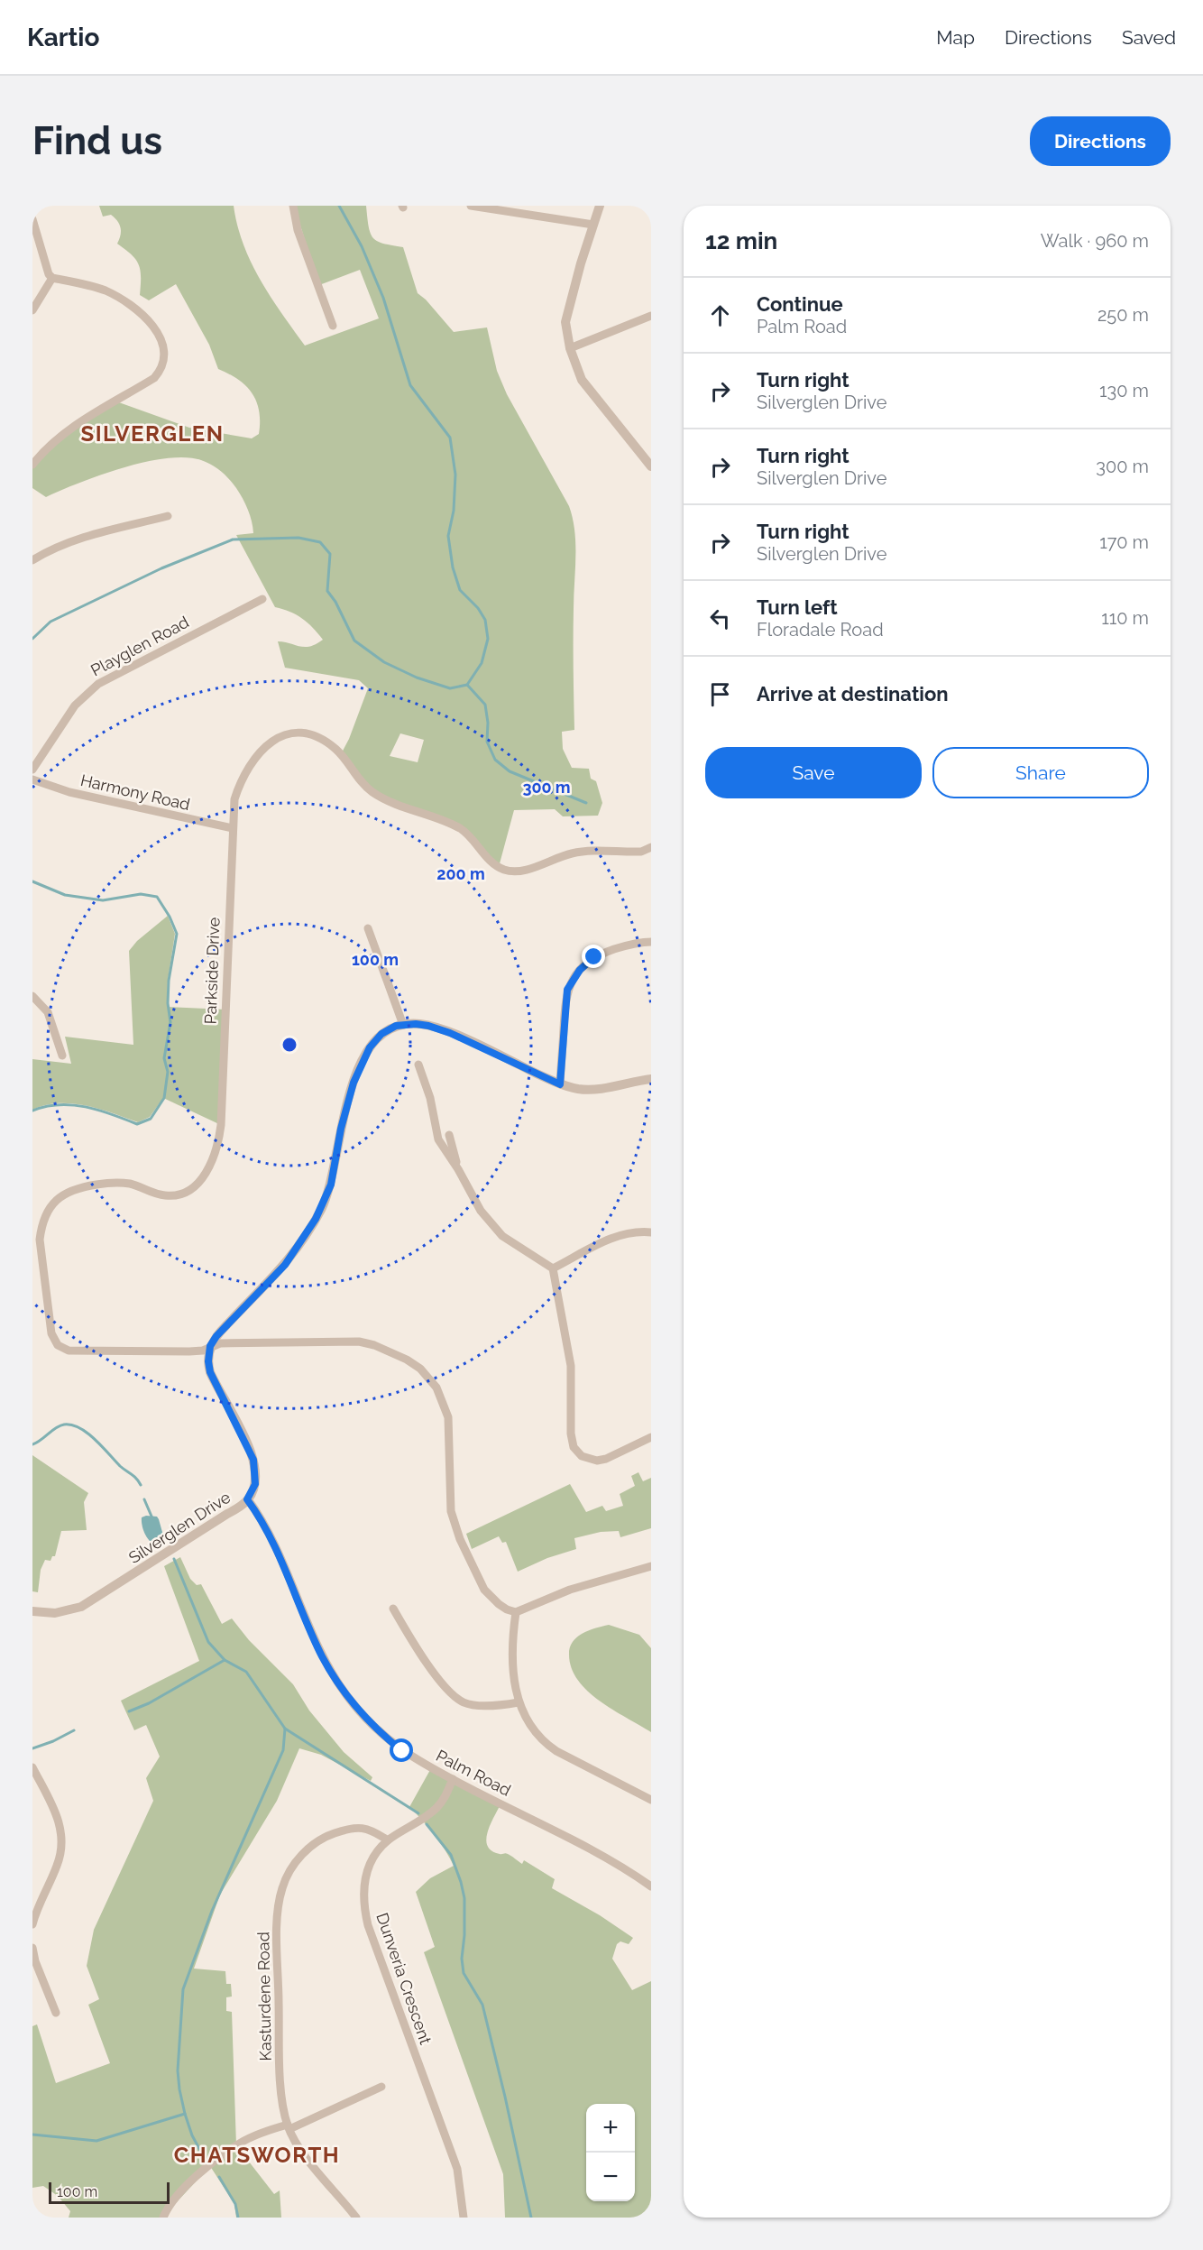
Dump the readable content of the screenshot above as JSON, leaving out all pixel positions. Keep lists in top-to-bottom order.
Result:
{
  "streets": {
    "street": [
      "Playglen Road",
      "Harmony Road",
      "Parkside Drive",
      "Silverglen Drive",
      "Palm Road",
      "Dunveria Crescent",
      "Kasturdene Road"
    ]
  },
  "crossings": [
    ["Harmony Road", "Parkside Drive"],
    ["Parkside Drive", "Silverglen Drive"],
    ["Silverglen Drive", "Palm Road"],
    ["Palm Road", "Dunveria Crescent"],
    ["Dunveria Crescent", "Kasturdene Road"]
  ],
  "districts": ["SILVERGLEN", "CHATSWORTH"],
  "scale_bar": "100 m",
  "page": {
    "header": "Kartio",
    "nav": ["Map", "Directions", "Saved"],
    "buttons": [
      "Directions",
      ["Save", "Share"]
    ],
    "title": "Find us",
    "heading": ["12 min", "Walk · 960 m"],
    "list": [
      ["Continue", "Palm Road", "250 m"],
      ["Turn right", "Silverglen Drive", "130 m"],
      ["Turn right", "Silverglen Drive", "300 m"],
      ["Turn right", "Silverglen Drive", "170 m"],
      ["Turn left", "Floradale Road", "110 m"],
      "Arrive at destination"
    ],
    "map_buttons": ["+", "−"],
    "scale": "100 m"
  },
  "rings": ["300 m", "200 m", "100 m"]
}
